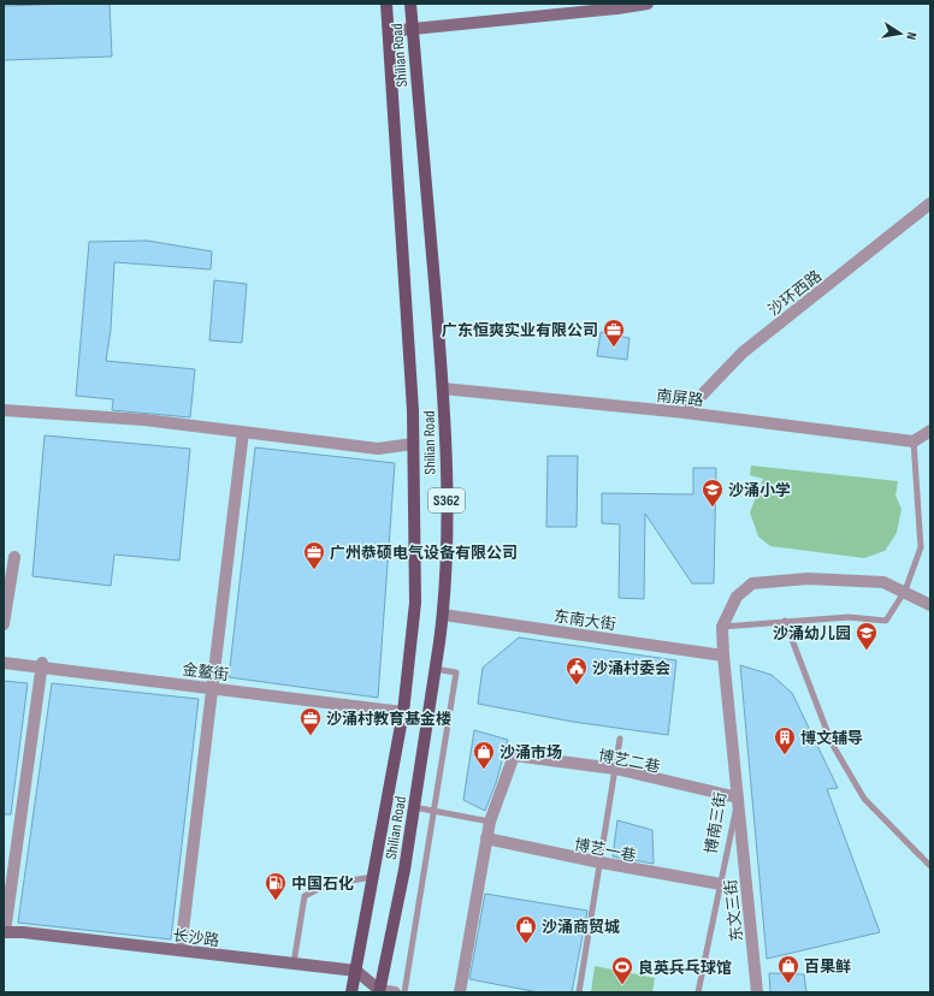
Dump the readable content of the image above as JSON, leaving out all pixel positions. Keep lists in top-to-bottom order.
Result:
{
  "streets": {
    "main road": ["Shilian Road", "S362"],
    "street": [
      "沙环西路",
      "南屏路",
      "东南大街",
      "金鳌街",
      "博南三街",
      "东文三街",
      "长沙路"
    ],
    "lane": ["博艺二巷", "博艺一巷"]
  },
  "crossings": [
    ["Shilian Road", "南屏路"],
    ["Shilian Road", "东南大街"],
    ["Shilian Road", "金鳌街"],
    ["Shilian Road", "长沙路"],
    ["沙环西路", "南屏路"],
    ["东南大街", "博南三街"],
    ["博艺二巷", "博南三街"],
    ["博艺二巷", "东文三街"],
    ["博南三街", "博艺一巷"],
    ["博南三街", "东文三街"]
  ],
  "places": {
    "office": ["广东恒爽实业有限公司", "广州恭硕电气设备有限公司", "沙涌村教育基金楼"],
    "school or university": ["沙涌小学", "沙涌幼儿园"],
    "public building": ["沙涌村委会"],
    "building": ["博文辅导"],
    "shop": ["沙涌市场", "沙涌商贸城", "百果鲜"],
    "fuel station": ["中国石化"],
    "sports": ["良英兵乓球馆"]
  },
  "north": "right"
}
